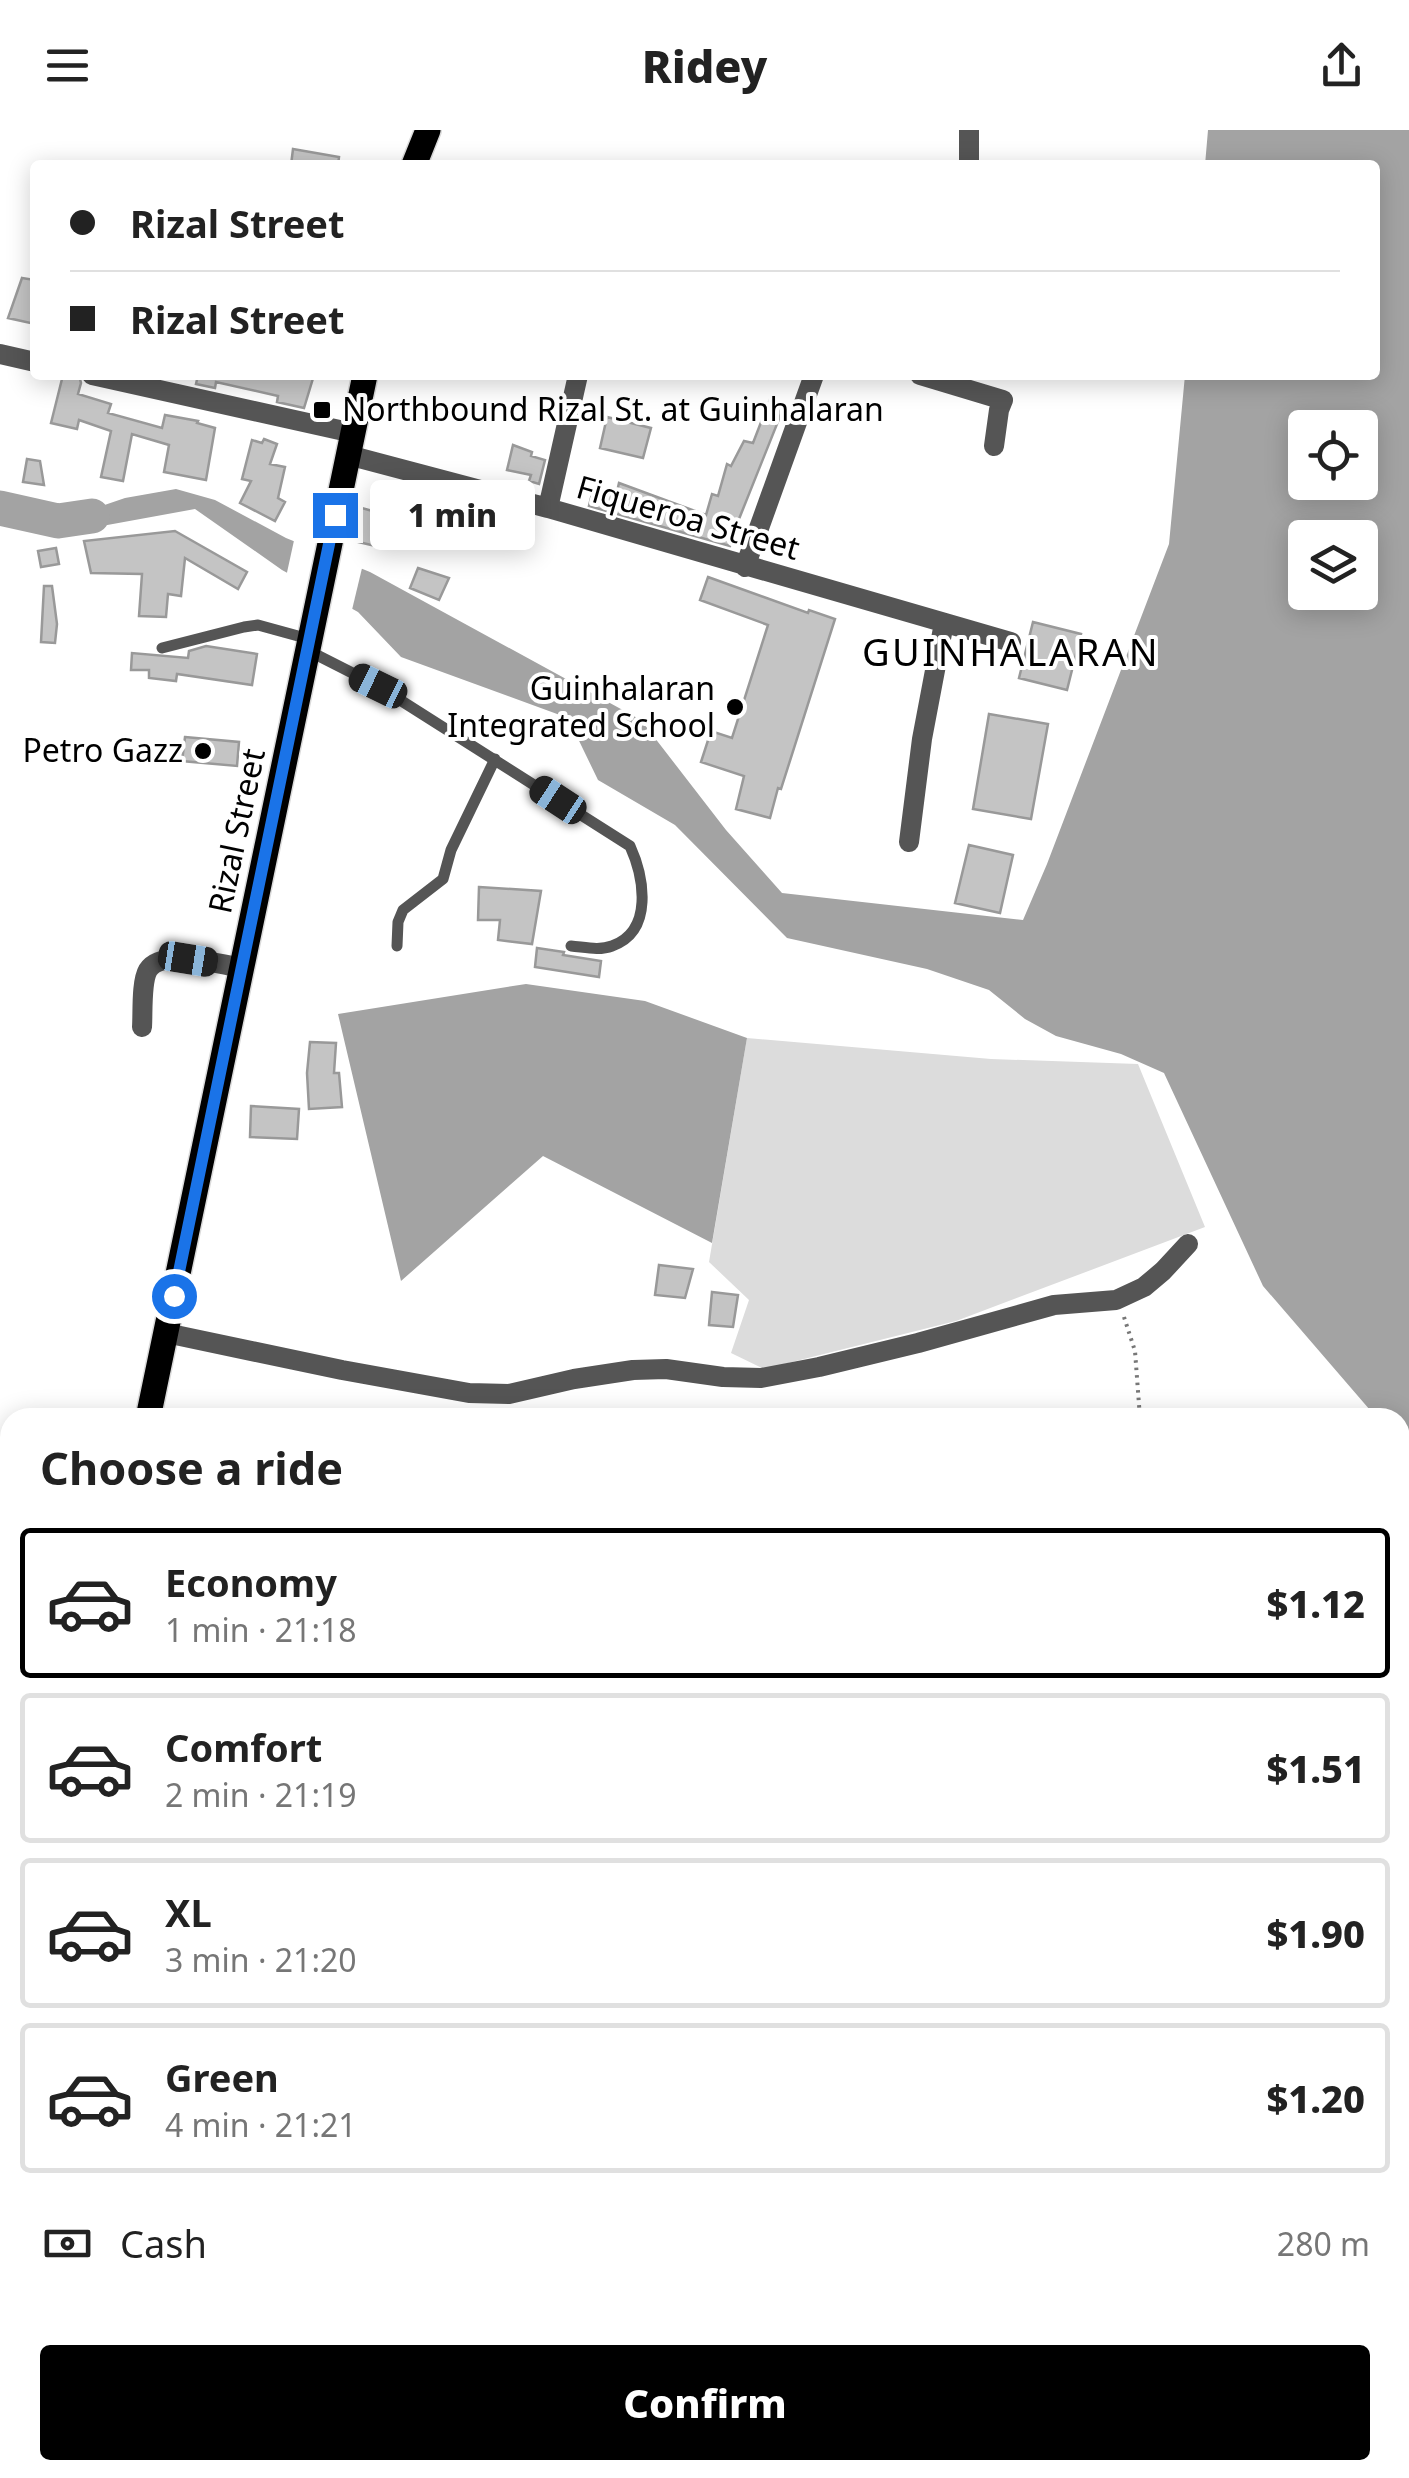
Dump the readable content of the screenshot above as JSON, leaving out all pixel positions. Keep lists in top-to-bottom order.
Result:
{
  "streets": {
    "main road": ["Rizal Street"],
    "street": ["Fiqueroa Street"]
  },
  "crossings": [
    ["Fiqueroa Street", "Rizal Street"]
  ],
  "districts": ["GUINHALARAN"],
  "places": {
    "transit": ["Northbound Rizal St. at Guinhalaran"],
    "other": ["Guinhalaran Integrated School", "Petro Gazz"]
  },
  "page": {
    "header": "Ridey",
    "banner": ["Rizal Street", "Rizal Street"],
    "bubble": "1 min",
    "heading": "Choose a ride",
    "list": [
      {
        "name": "Economy",
        "note": "1 min · 21:18",
        "value": "$1.12"
      },
      {
        "name": "Comfort",
        "note": "2 min · 21:19",
        "value": "$1.51"
      },
      {
        "name": "XL",
        "note": "3 min · 21:20",
        "value": "$1.90"
      },
      {
        "name": "Green",
        "note": "4 min · 21:21",
        "value": "$1.20"
      }
    ],
    "pay": ["Cash", "280 m"],
    "buttons": "Confirm"
  }
}
